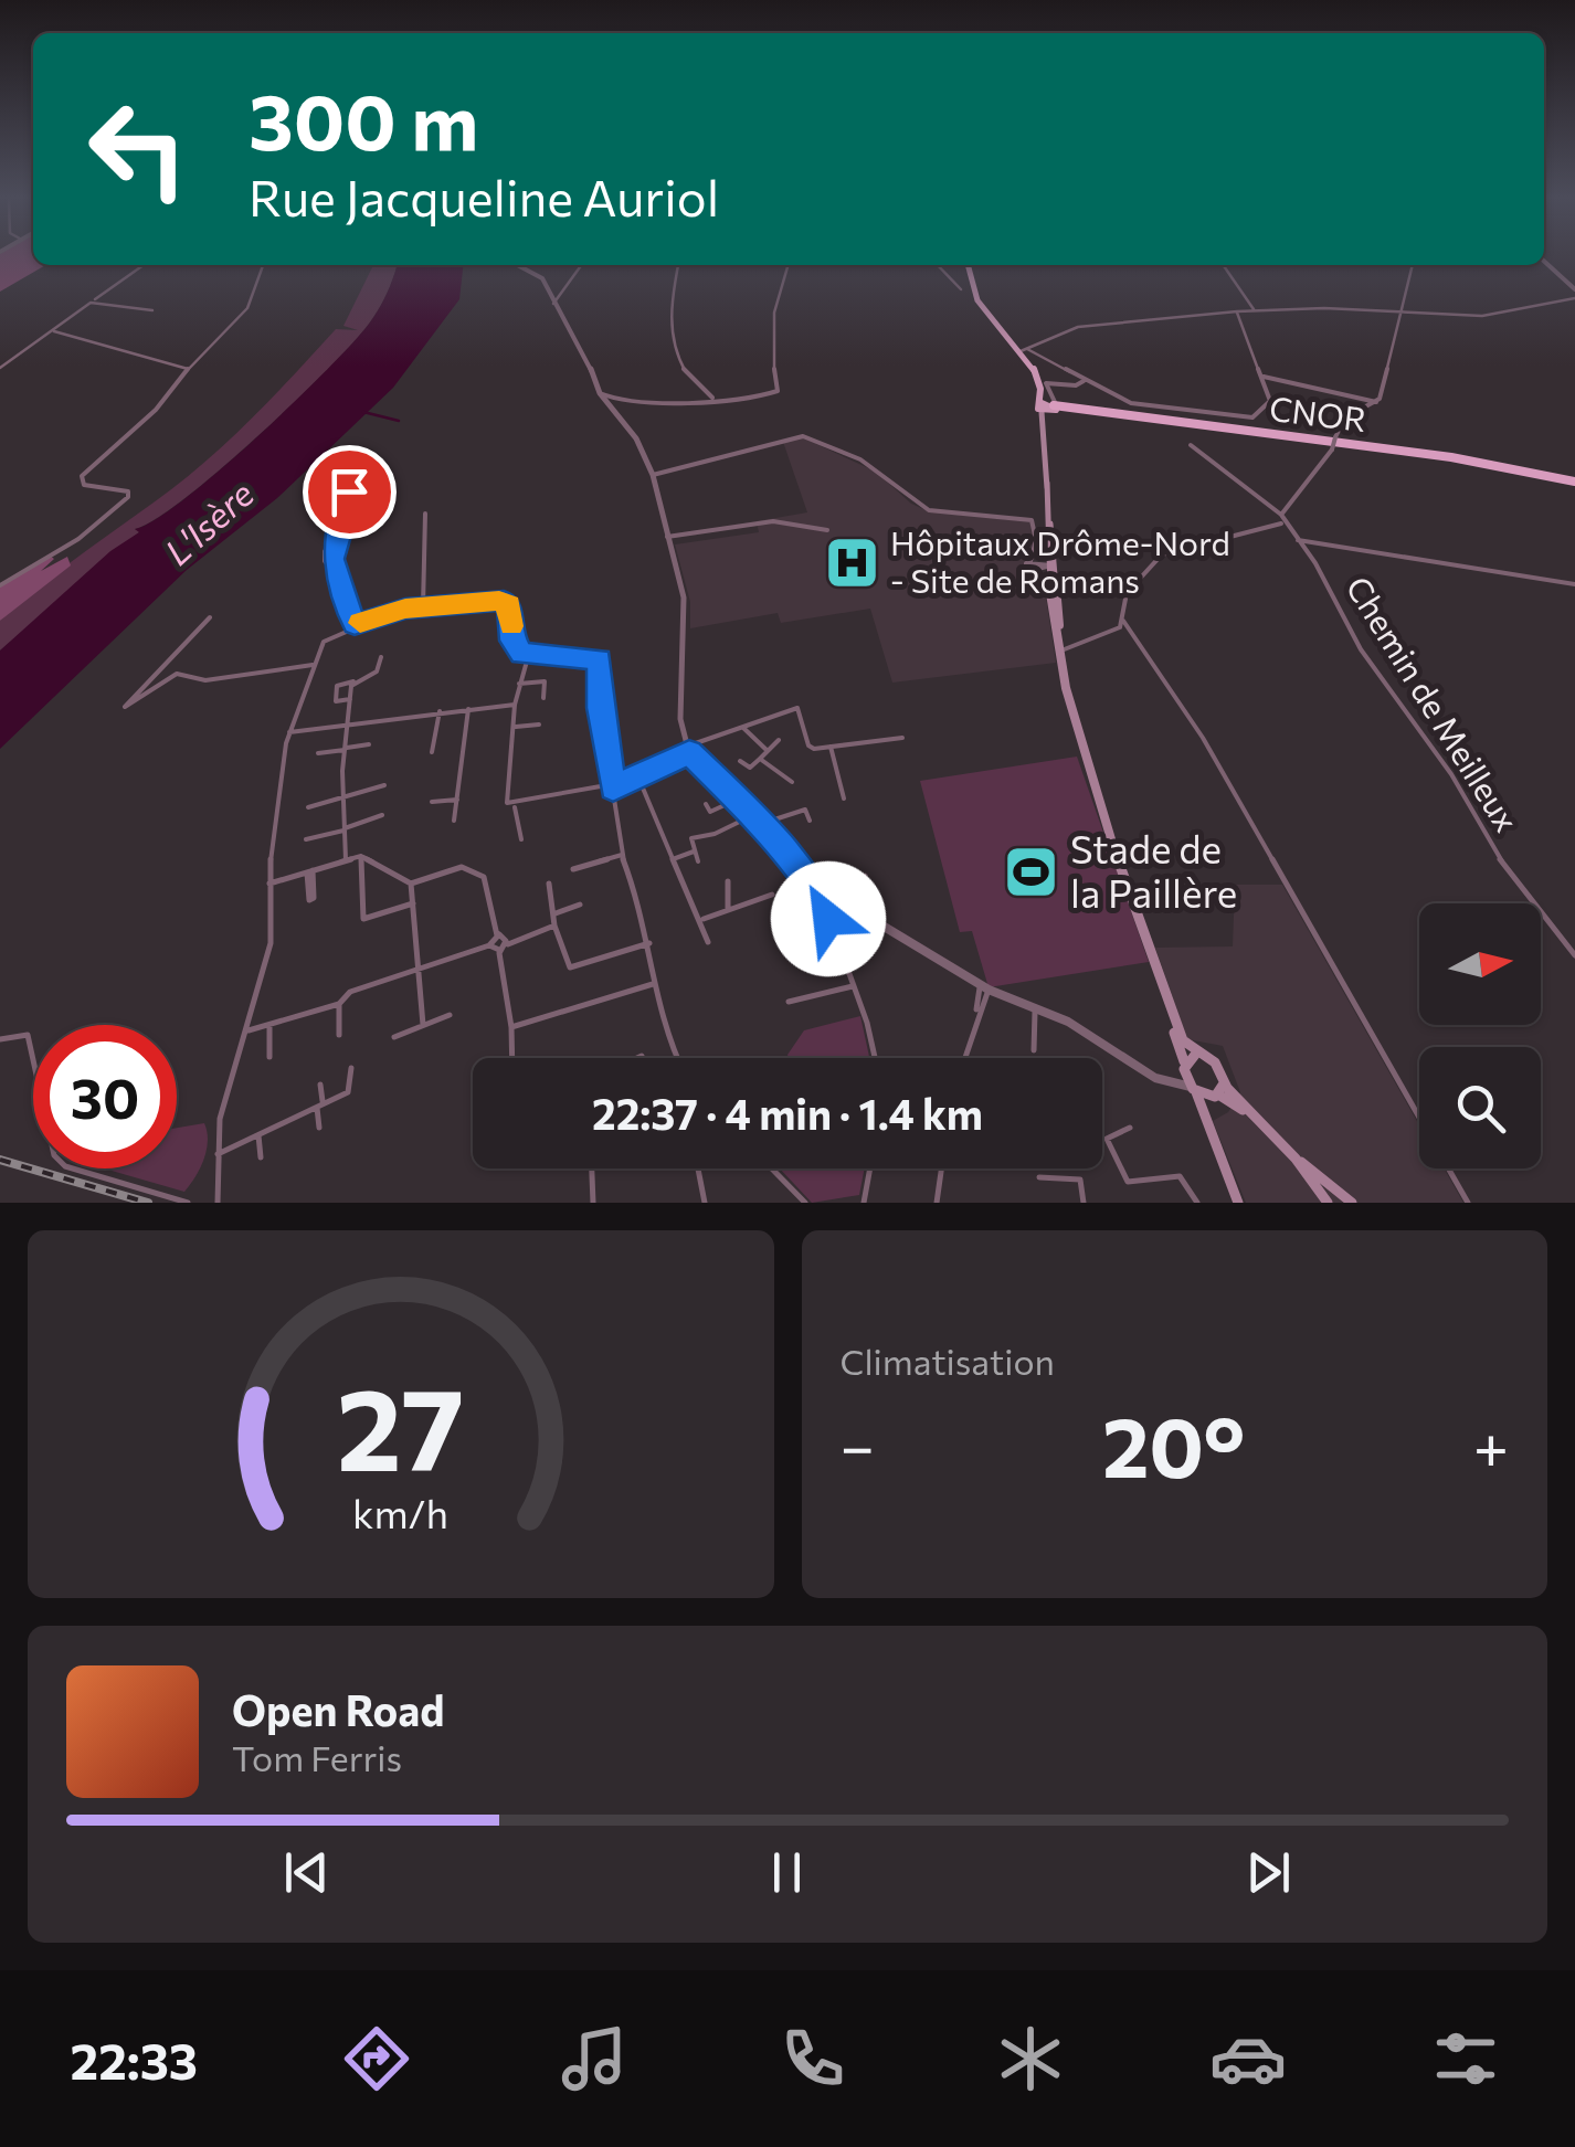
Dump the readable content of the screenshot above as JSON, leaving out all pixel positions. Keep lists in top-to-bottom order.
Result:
{
  "streets": {
    "highway": ["CNOR"],
    "street": ["Chemin de Meilleux"]
  },
  "water": ["L'Isère"],
  "places": {
    "hospital": ["Hôpitaux Drôme-Nord - Site de Romans"],
    "sports": ["Stade de la Paillère"]
  },
  "north": "right",
  "page": {
    "turn": ["300 m", "Rue Jacqueline Auriol"],
    "limit": "30",
    "trip": "22:37 · 4 min · 1.4 km",
    "tile": "Climatisation",
    "heat": ["−", "20°", "+"],
    "song": ["Open Road", "Tom Ferris"],
    "tabs": "22:33",
    "gauge": ["27", "km/h"]
  }
}
